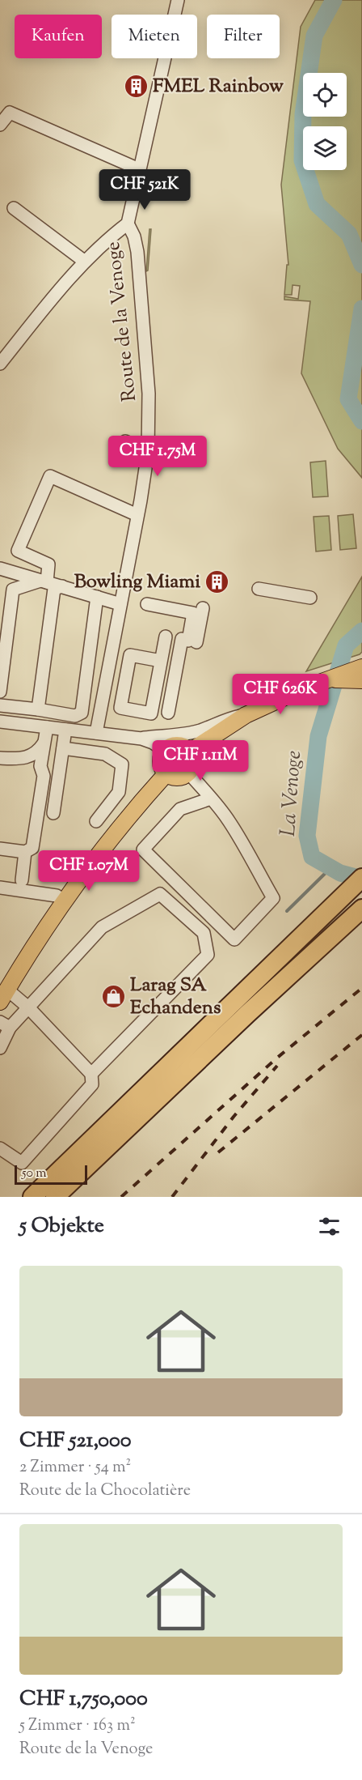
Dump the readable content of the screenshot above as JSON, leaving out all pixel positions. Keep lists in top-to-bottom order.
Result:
{
  "streets": {
    "street": ["Route de la Venoge"]
  },
  "water": ["La Venoge"],
  "places": {
    "building": ["FMEL Rainbow", "Bowling Miami"],
    "shop": ["Larag SA Echandens"]
  },
  "scale_bar": "50 m",
  "page": {
    "chip": ["Kaufen", "Mieten", "Filter"],
    "price": [
      "CHF 521K",
      "CHF 1.75M",
      "CHF 626K",
      "CHF 1.11M",
      "CHF 1.07M"
    ],
    "scale": "50 m",
    "heading": "5 Objekte",
    "list": [
      {
        "name": "CHF 521,000",
        "note": "2 Zimmer · 54 m² · Route de la Chocolatière"
      },
      {
        "name": "CHF 1,750,000",
        "note": "5 Zimmer · 163 m² · Route de la Venoge"
      }
    ]
  }
}
